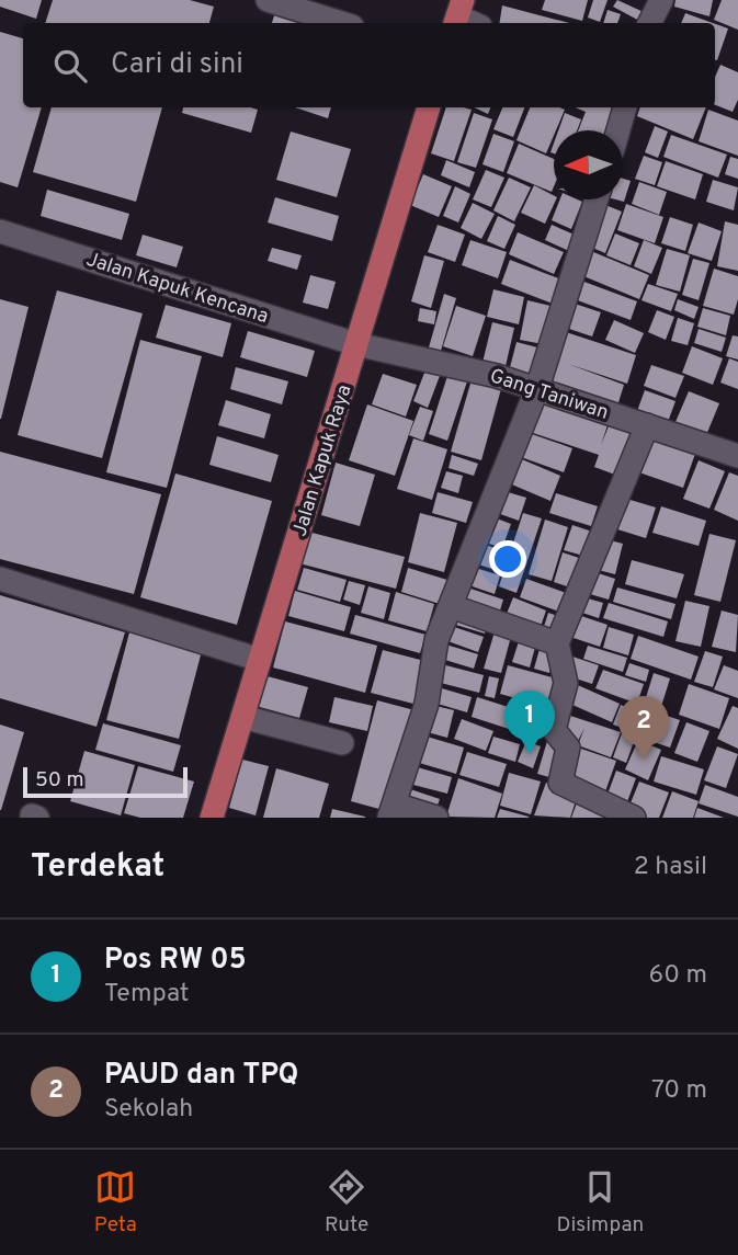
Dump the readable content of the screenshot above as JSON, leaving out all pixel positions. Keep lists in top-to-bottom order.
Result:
{
  "streets": {
    "main road": ["Jalan Kapuk Raya"],
    "street": ["Jalan Kapuk Kencana", "Gang Taniwan"]
  },
  "crossings": [
    ["Jalan Kapuk Kencana", "Gang Taniwan"],
    ["Jalan Kapuk Kencana", "Jalan Kapuk Raya"],
    ["Gang Taniwan", "Jalan Kapuk Raya"]
  ],
  "scale_bar": "50 m",
  "north": "left",
  "page": {
    "search": "Cari di sini",
    "pins": ["1", "2"],
    "scale": "50 m",
    "heading": ["Terdekat", "2 hasil"],
    "list": [
      {
        "mark": "1",
        "name": "Pos RW 05",
        "note": "Tempat",
        "value": "60 m"
      },
      {
        "mark": "2",
        "name": "PAUD dan TPQ",
        "note": "Sekolah",
        "value": "70 m"
      }
    ],
    "nav": ["Peta", "Rute", "Disimpan"]
  }
}
